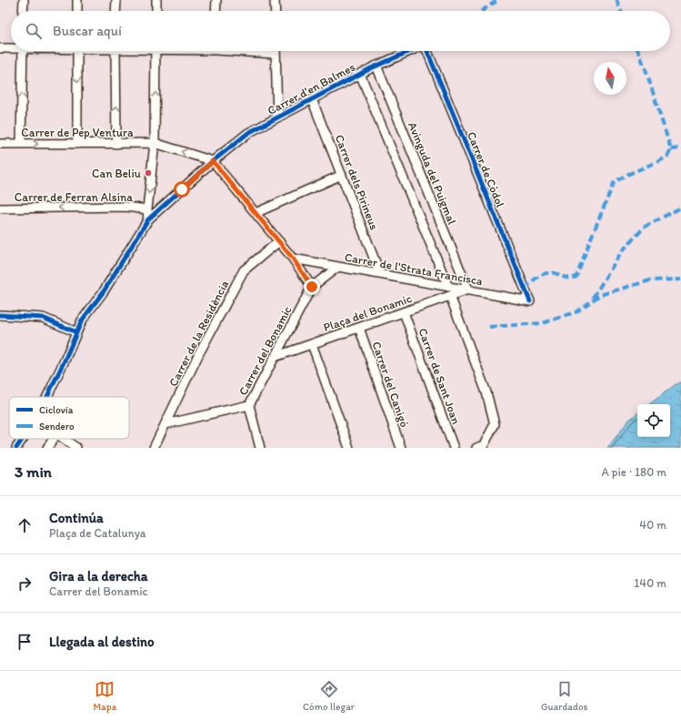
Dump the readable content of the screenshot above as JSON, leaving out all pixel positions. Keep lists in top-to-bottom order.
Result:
{
  "streets": {
    "street": [
      "Carrer d'en Balmes",
      "Carrer de Pep Ventura",
      "Carrer de Còdol",
      "Avinguda del Puigmal",
      "Carrer dels Pirineus",
      "Carrer de Ferran Alsina",
      "Carrer de l'Strata Francisca",
      "Plaça del Bonamic",
      "Carrer de la Residència",
      "Carrer del Bonamic",
      "Carrer de Sant Joan",
      "Carrer del Canigó"
    ]
  },
  "crossings": [
    ["Carrer d'en Balmes", "Carrer de Pep Ventura"],
    ["Carrer d'en Balmes", "Avinguda del Puigmal"],
    ["Carrer d'en Balmes", "Carrer dels Pirineus"],
    ["Carrer de Còdol", "Carrer de l'Strata Francisca"],
    ["Avinguda del Puigmal", "Carrer de l'Strata Francisca"],
    ["Avinguda del Puigmal", "Plaça del Bonamic"],
    ["Carrer dels Pirineus", "Carrer de l'Strata Francisca"],
    ["Carrer de l'Strata Francisca", "Plaça del Bonamic"],
    ["Carrer de l'Strata Francisca", "Carrer del Bonamic"],
    ["Plaça del Bonamic", "Carrer del Bonamic"],
    ["Plaça del Bonamic", "Carrer de Sant Joan"],
    ["Plaça del Bonamic", "Carrer del Canigó"]
  ],
  "one_way": ["Carrer de Ferran Alsina"],
  "places": ["Can Beliu"],
  "legend": ["Ciclovía", "Sendero"],
  "north": "top",
  "page": {
    "search": "Buscar aquí",
    "heading": ["3 min", "A pie · 180 m"],
    "list": [
      ["Continúa", "Plaça de Catalunya", "40 m"],
      ["Gira a la derecha", "Carrer del Bonamic", "140 m"],
      "Llegada al destino"
    ],
    "nav": ["Mapa", "Cómo llegar", "Guardados"]
  }
}
